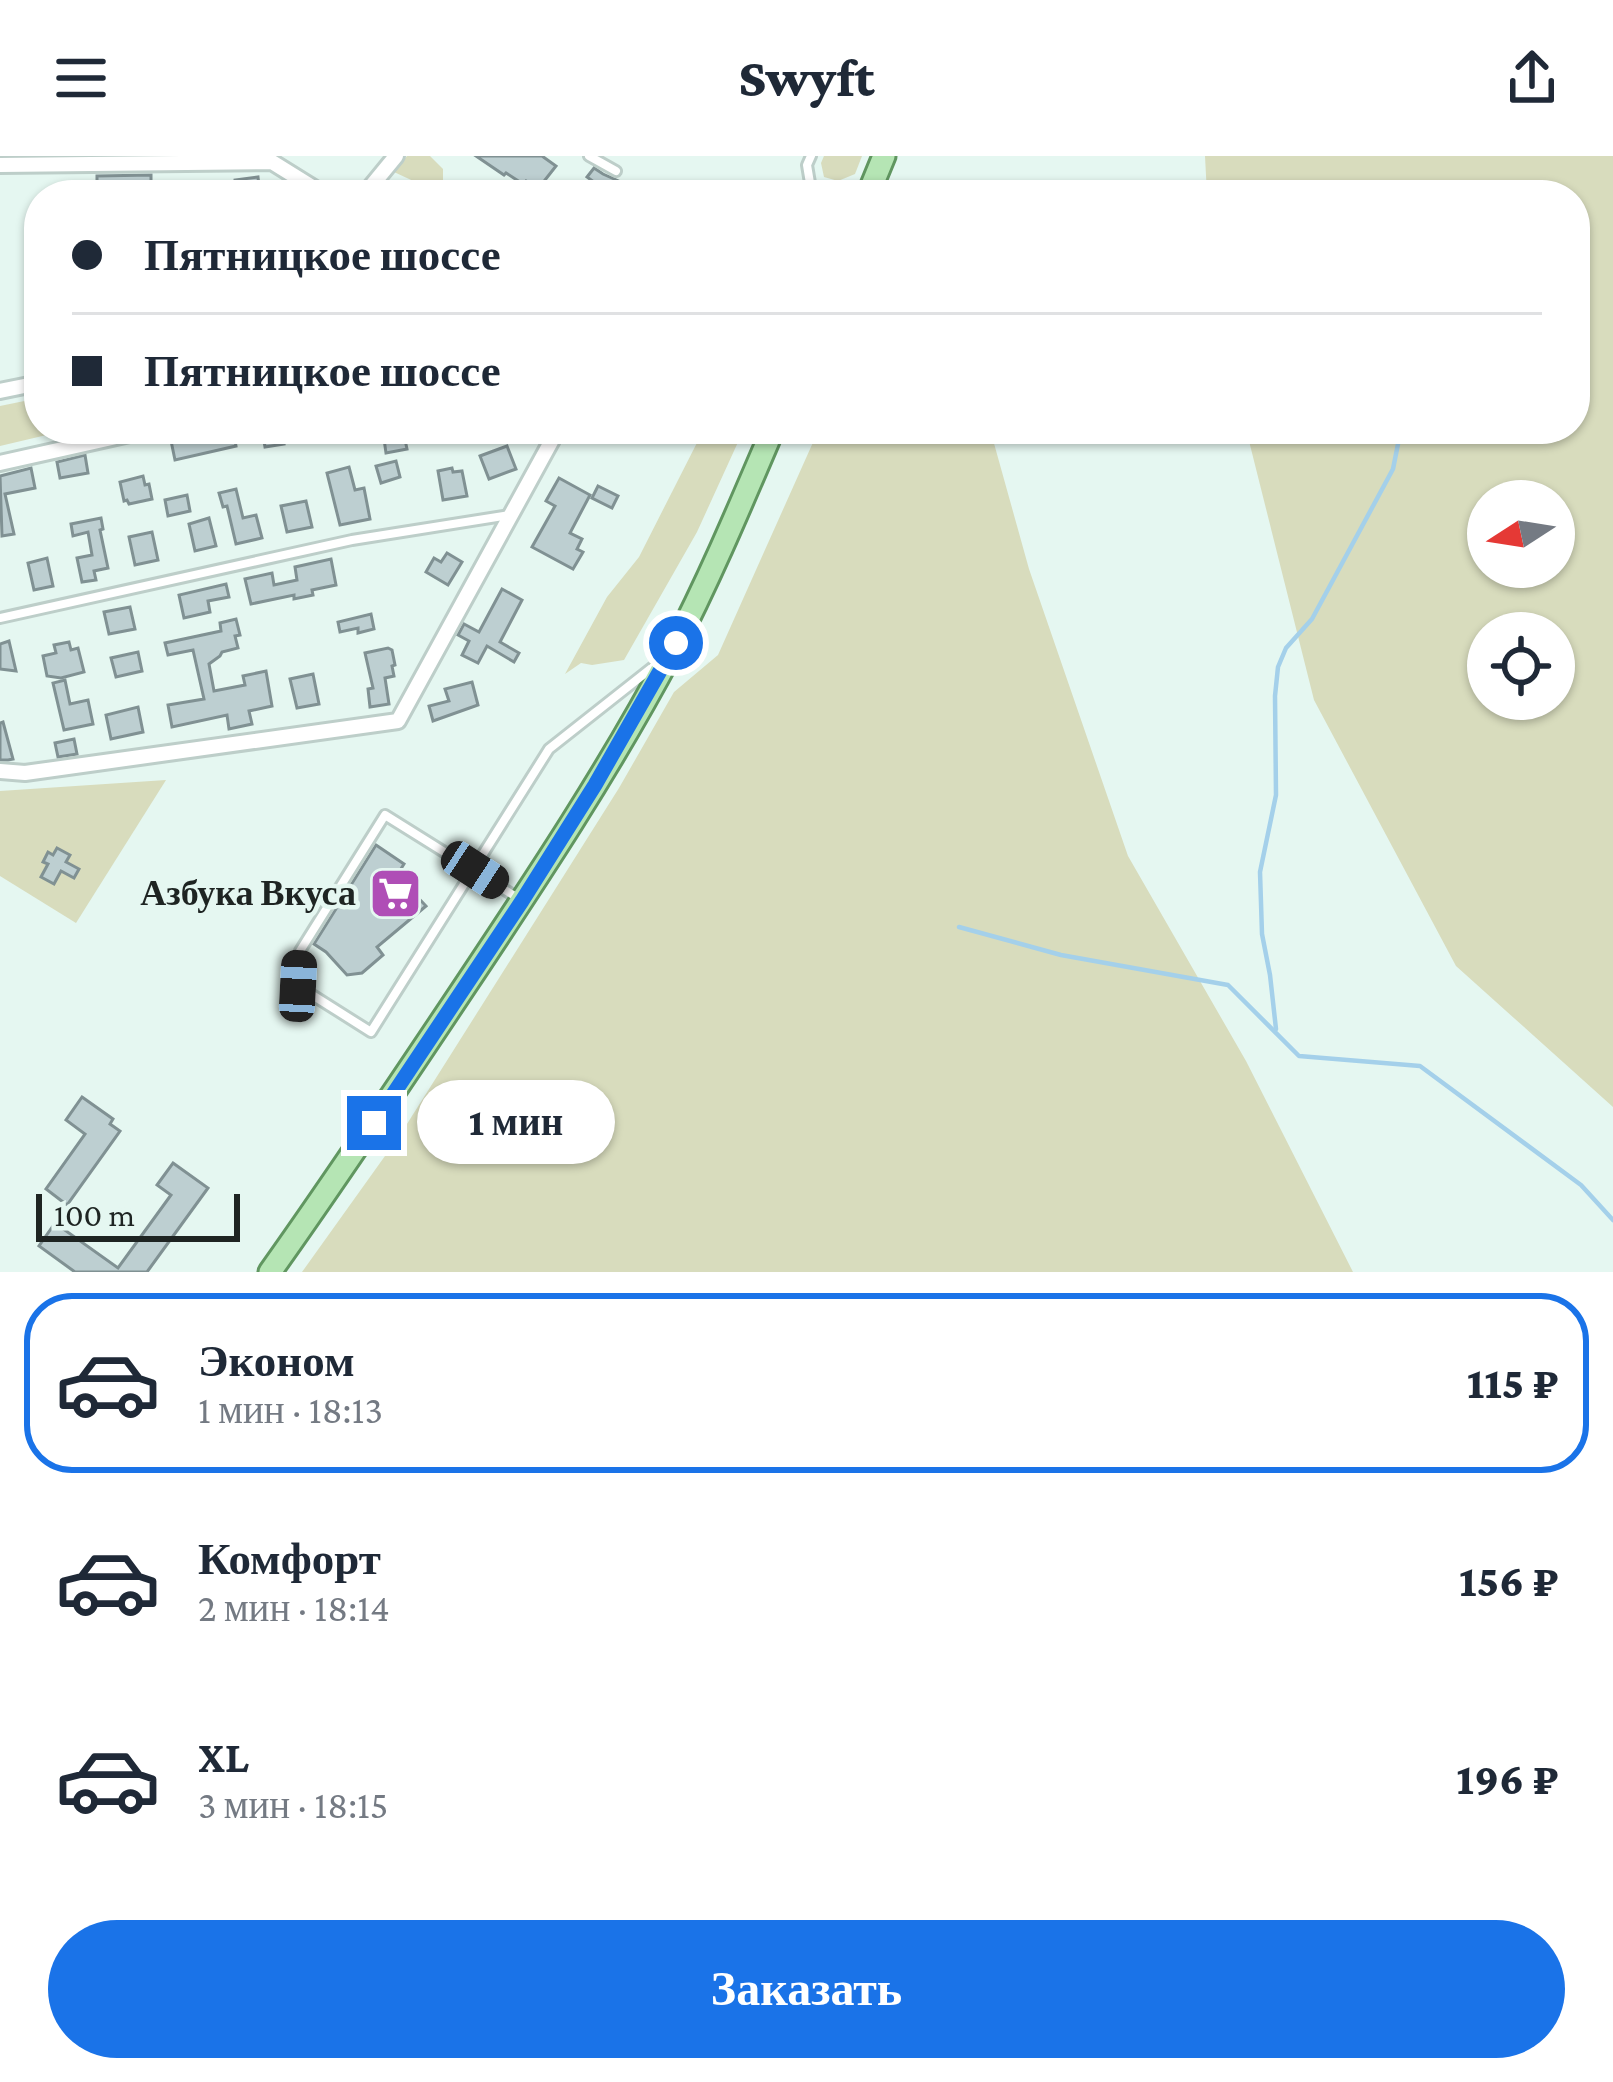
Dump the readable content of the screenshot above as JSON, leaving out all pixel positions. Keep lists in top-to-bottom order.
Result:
{
  "places": {
    "supermarket": ["Азбука Вкуса"]
  },
  "scale_bar": "100 m",
  "north": "left",
  "page": {
    "header": "Swyft",
    "banner": ["Пятницкое шоссе", "Пятницкое шоссе"],
    "bubble": "1 мин",
    "scale": "100 m",
    "list": [
      {
        "name": "Эконом",
        "note": "1 мин · 18:13",
        "value": "115 ₽"
      },
      {
        "name": "Комфорт",
        "note": "2 мин · 18:14",
        "value": "156 ₽"
      },
      {
        "name": "XL",
        "note": "3 мин · 18:15",
        "value": "196 ₽"
      }
    ],
    "buttons": "Заказать"
  }
}
